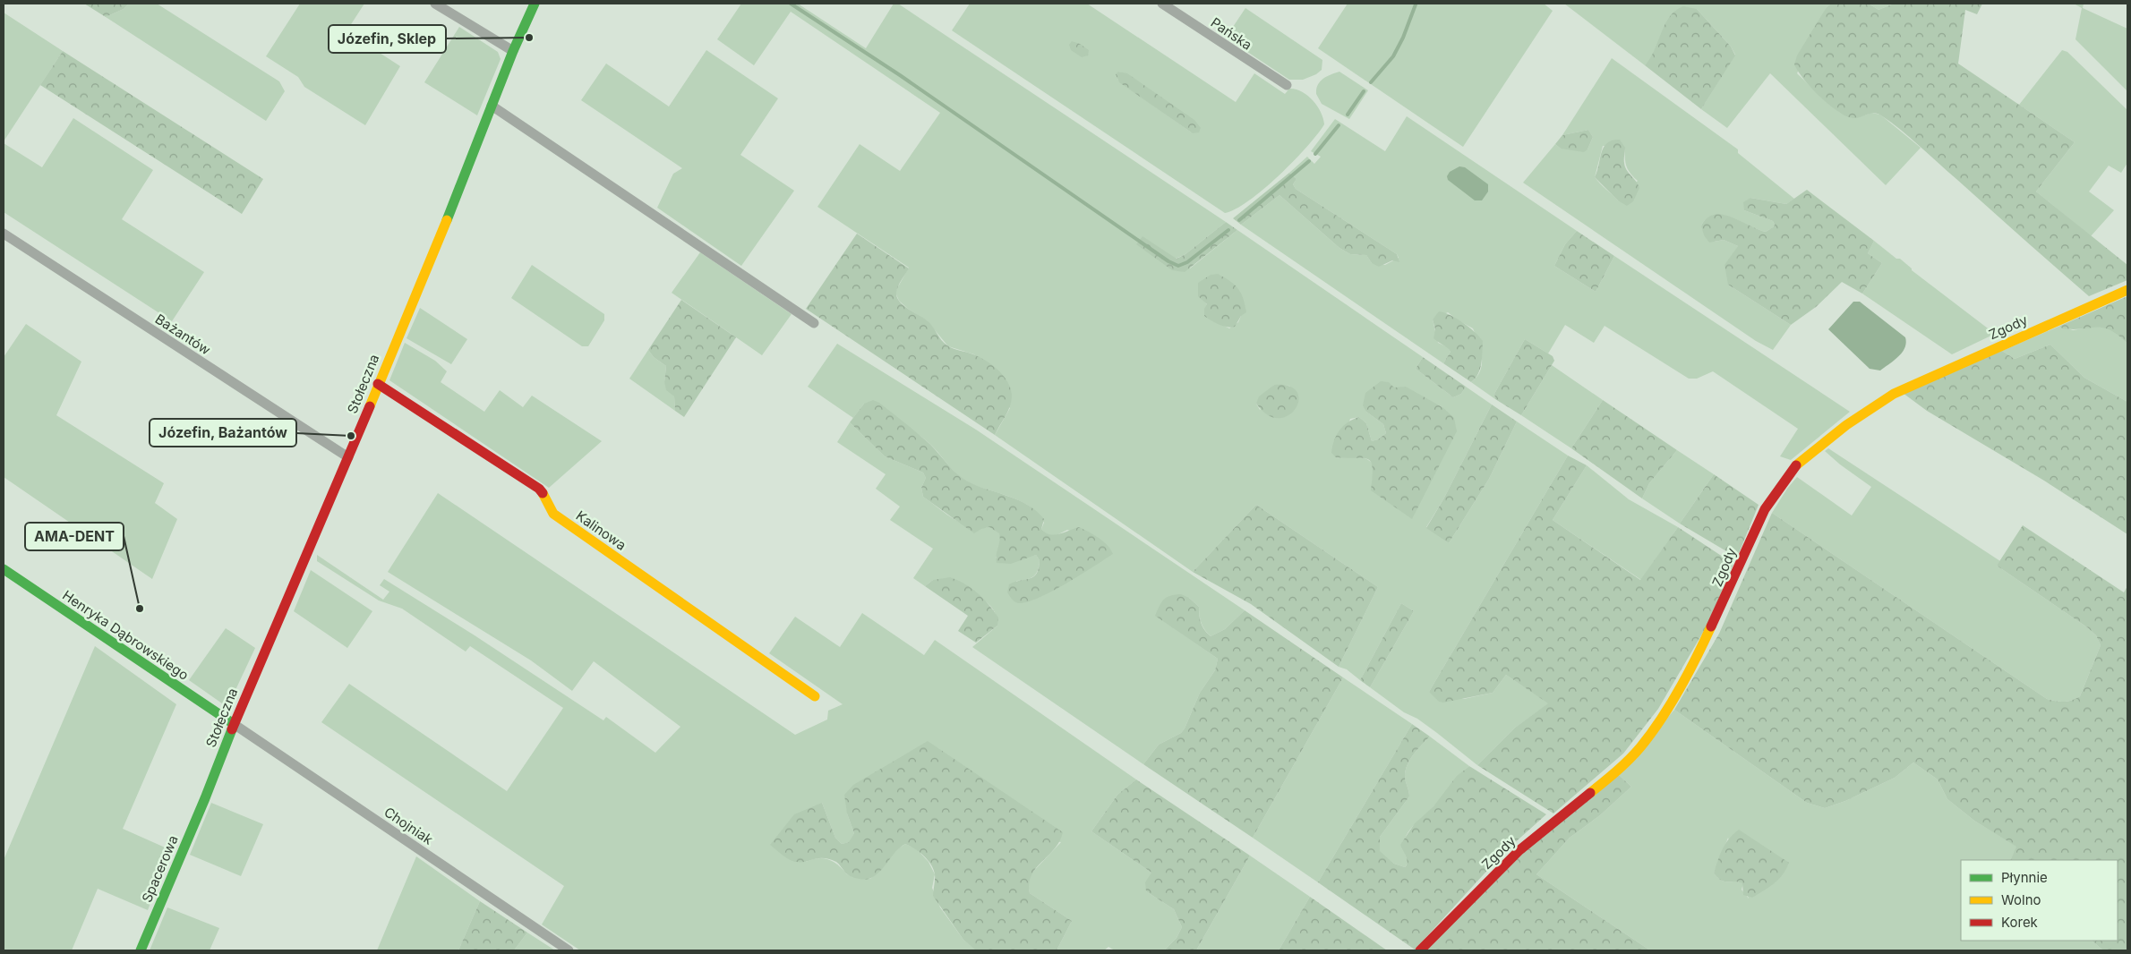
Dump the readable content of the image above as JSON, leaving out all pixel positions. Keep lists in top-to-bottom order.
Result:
{
  "streets": {
    "street": [
      "Pańska",
      "Zgody",
      "Bażantów",
      "Stołeczna",
      "Kalinowa",
      "Henryka Dąbrowskiego",
      "Chojniak",
      "Spacerowa"
    ]
  },
  "crossings": [
    ["Bażantów", "Stołeczna"],
    ["Stołeczna", "Kalinowa"],
    ["Stołeczna", "Henryka Dąbrowskiego"],
    ["Stołeczna", "Chojniak"],
    ["Stołeczna", "Spacerowa"],
    ["Henryka Dąbrowskiego", "Chojniak"]
  ],
  "places": ["Józefin, Sklep", "Józefin, Bażantów", "AMA-DENT"],
  "legend": ["Płynnie", "Wolno", "Korek"]
}
